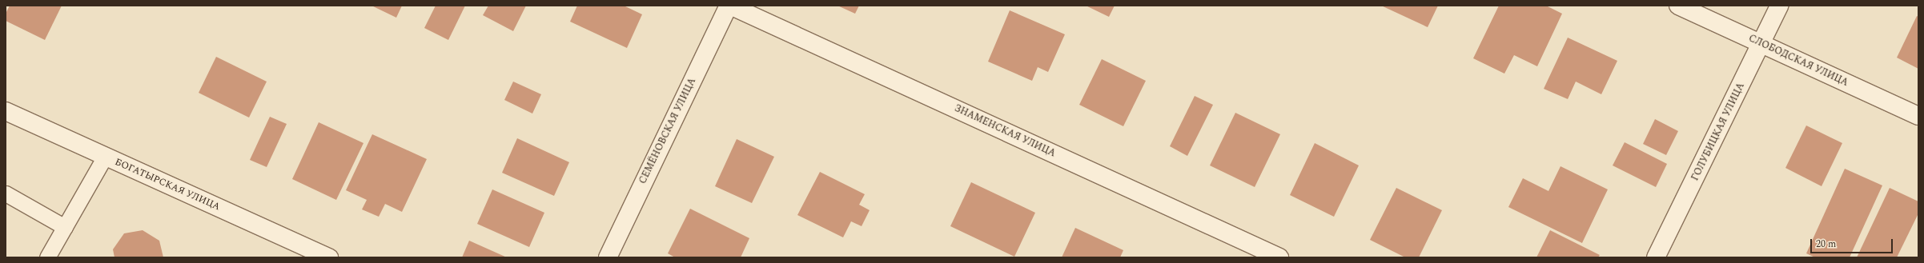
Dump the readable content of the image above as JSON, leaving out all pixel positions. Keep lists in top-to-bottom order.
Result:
{
  "streets": {
    "street": [
      "СЛОБОДСКАЯ УЛИЦА",
      "СЕМЁНОВСКАЯ УЛИЦА",
      "ЗНАМЕНСКАЯ УЛИЦА",
      "ГОЛУБИЦКАЯ УЛИЦА",
      "БОГАТЫРСКАЯ УЛИЦА"
    ]
  },
  "crossings": [
    ["СЛОБОДСКАЯ УЛИЦА", "ГОЛУБИЦКАЯ УЛИЦА"],
    ["СЕМЁНОВСКАЯ УЛИЦА", "ЗНАМЕНСКАЯ УЛИЦА"]
  ],
  "scale_bar": "20 m"
}
